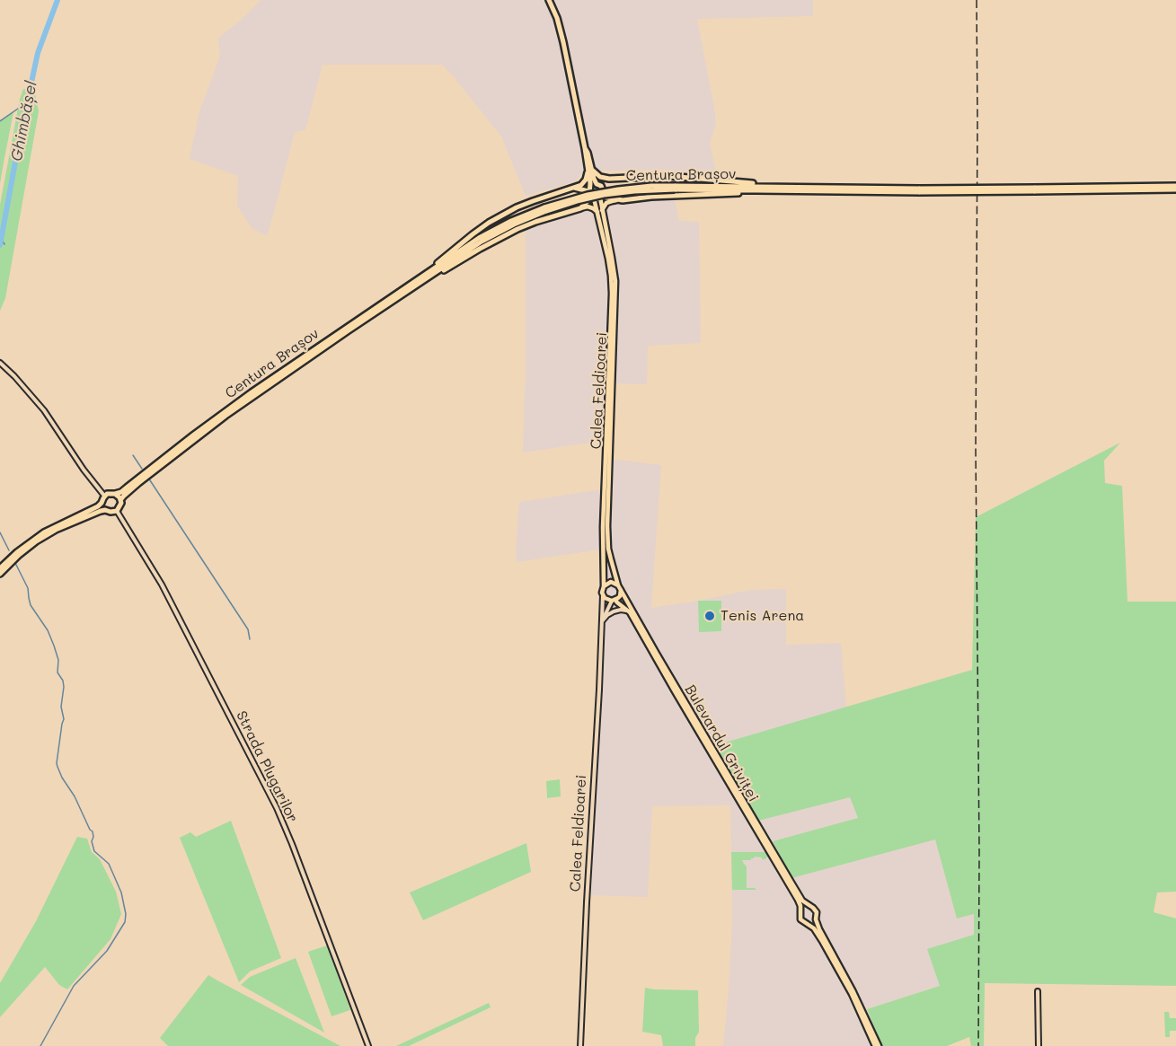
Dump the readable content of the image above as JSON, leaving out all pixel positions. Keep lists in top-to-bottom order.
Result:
{
  "streets": {
    "highway": ["Centura Brașov"],
    "main road": ["Calea Feldioarei", "Bulevardul Griviței"],
    "street": ["Strada Plugarilor"]
  },
  "crossings": [
    ["Centura Brașov", "Strada Plugarilor"],
    ["Calea Feldioarei", "Bulevardul Griviței"]
  ],
  "water": ["Ghimbășel"],
  "places": ["Tenis Arena"]
}
